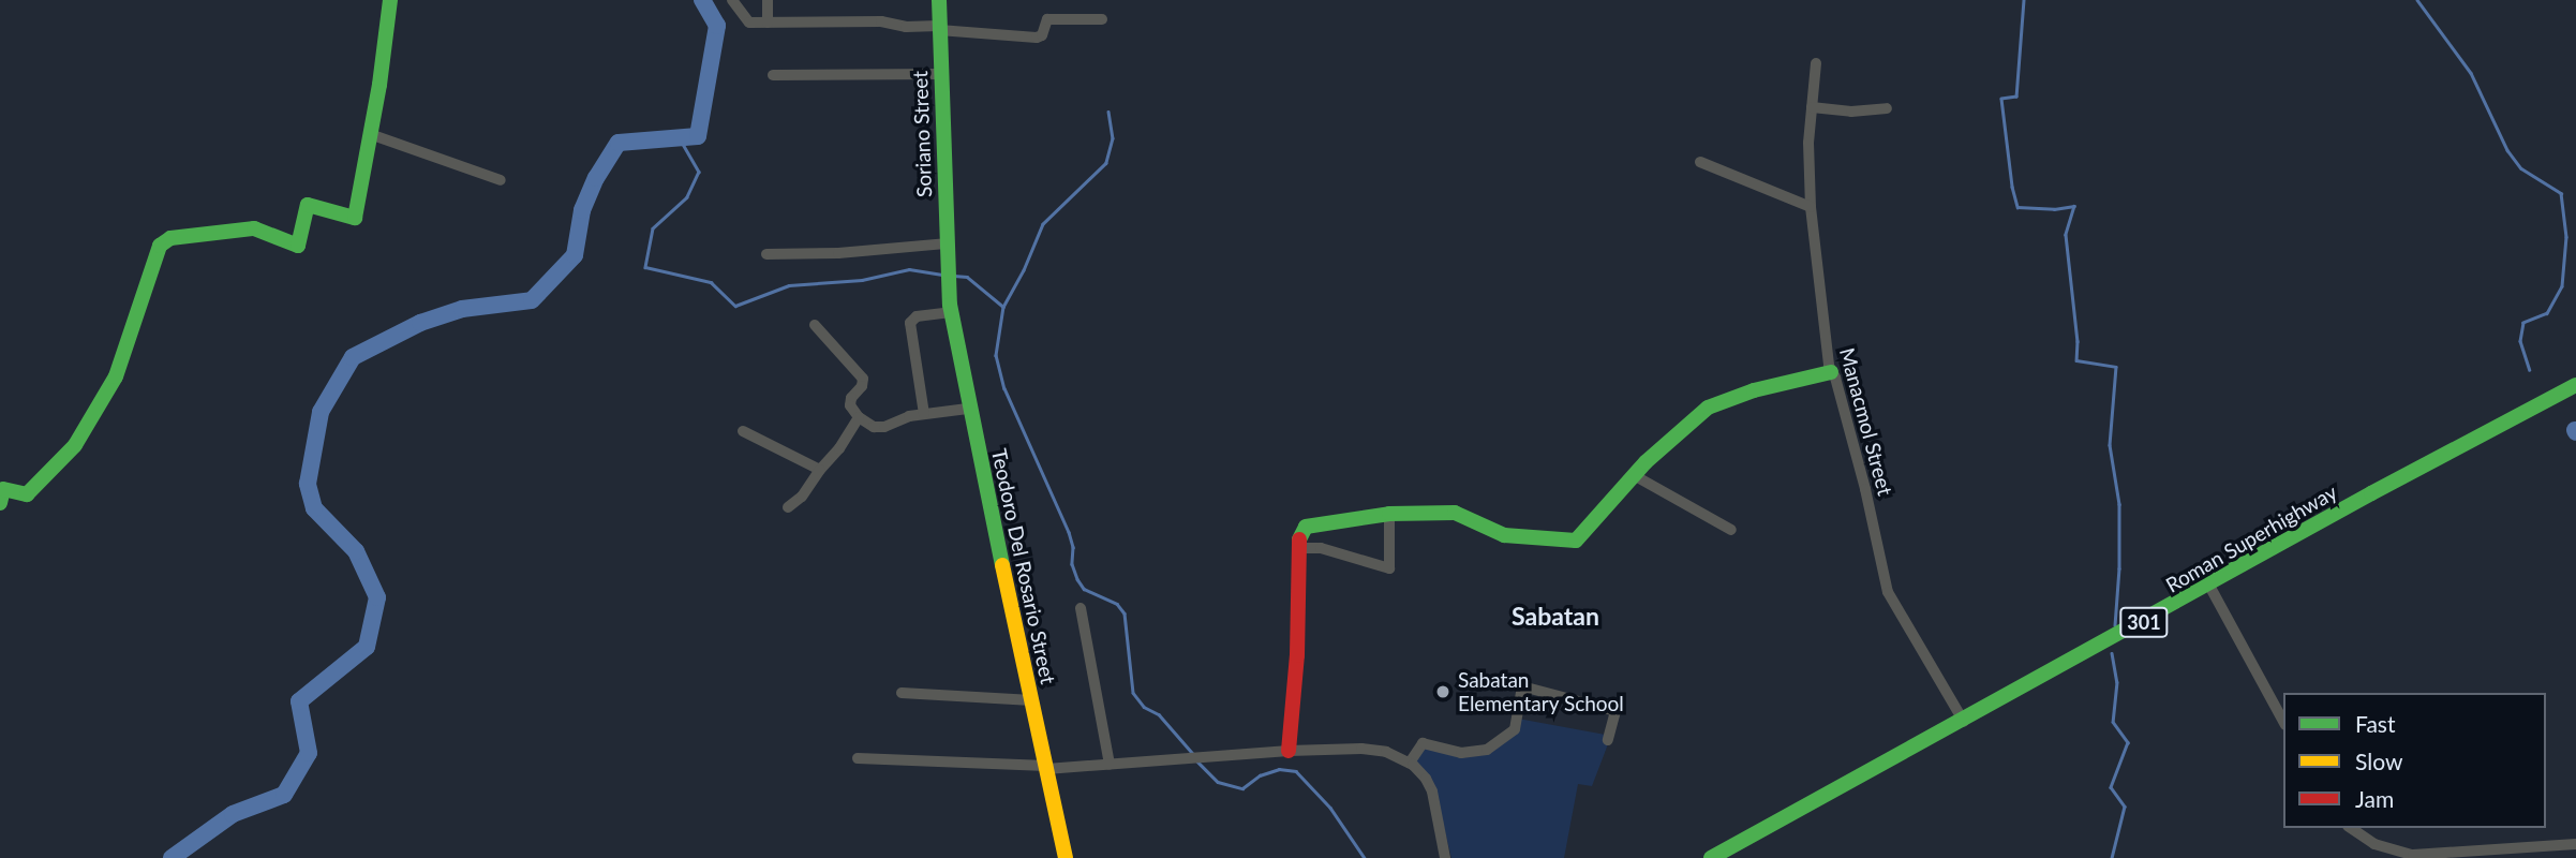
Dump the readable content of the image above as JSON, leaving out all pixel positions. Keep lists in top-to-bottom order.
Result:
{
  "streets": {
    "main road": [
      "Soriano Street",
      "Roman Superhighway",
      "Teodoro Del Rosario Street",
      "301"
    ],
    "street": ["Manacmol Street"]
  },
  "crossings": [
    ["Soriano Street", "Teodoro Del Rosario Street"],
    ["Manacmol Street", "Roman Superhighway"]
  ],
  "districts": ["Sabatan"],
  "places": ["Sabatan Elementary School"],
  "legend": ["Fast", "Slow", "Jam"]
}
